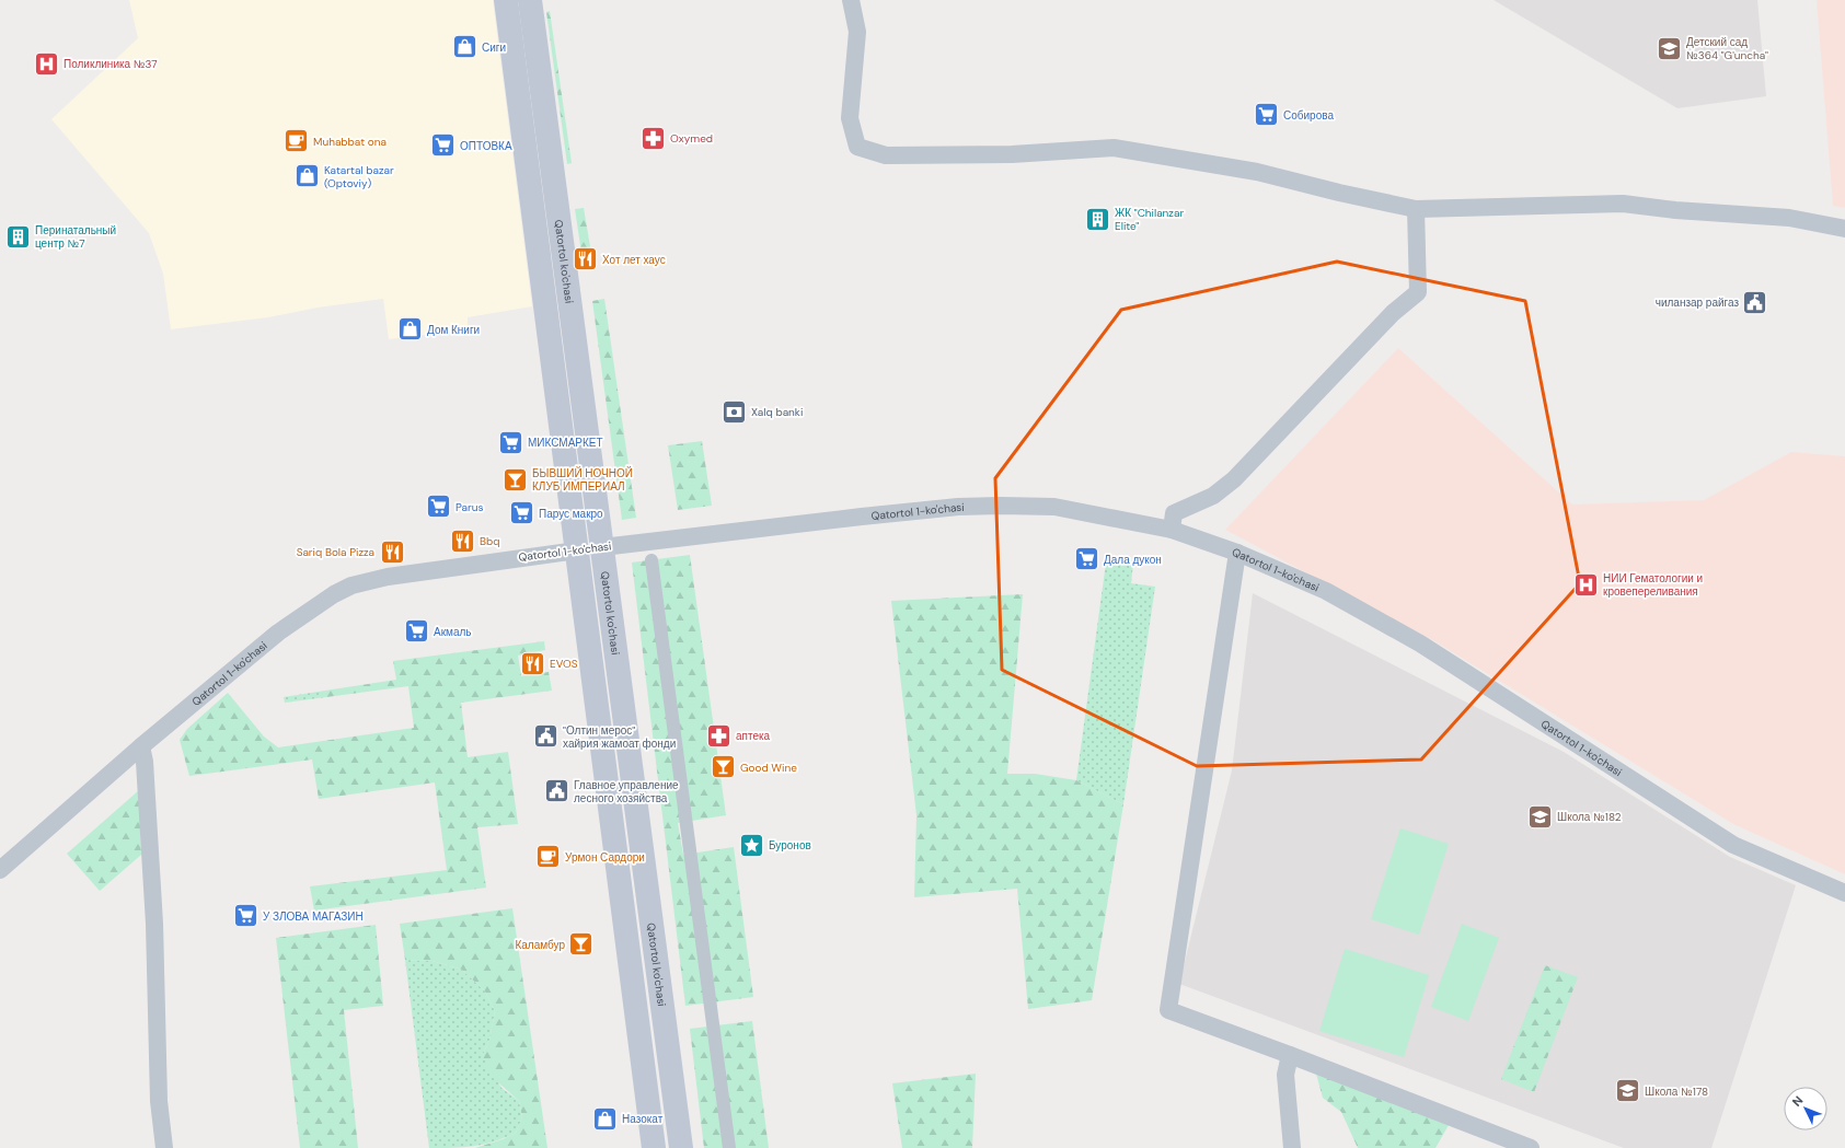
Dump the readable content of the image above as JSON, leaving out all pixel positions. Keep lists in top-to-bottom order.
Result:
{
  "streets": {
    "main road": ["Qatortol ko'chasi", "Qatortol 1-ko'chasi"]
  },
  "crossings": [
    ["Qatortol ko'chasi", "Qatortol 1-ko'chasi"]
  ],
  "places": {
    "shop": [
      "Сиги",
      "Katartal bazar (Optoviy)",
      "Дом Книги",
      "Назокат"
    ],
    "school or university": ["Детский сад №364 \"G'uncha\"", "Школа №182", "Школа №178"],
    "hospital": ["Поликлиника №37", "НИИ Гематологии и кровепереливания"],
    "supermarket": [
      "Собирова",
      "ОПТОВКА",
      "МИКСМАРКЕТ",
      "Parus",
      "Парус макро",
      "Дала дукон",
      "Акмаль",
      "У ЗЛОВА МАГАЗИН"
    ],
    "pharmacy": ["Oxymed", "аптека"],
    "cafe": ["Muhabbat ona", "Урмон Сардори"],
    "building": ["ЖК \"Chilanzar Elite\"", "Перинатальный центр №7"],
    "restaurant": [
      "Хот лет хаус",
      "Bbq",
      "Sariq Bola Pizza",
      "EVOS"
    ],
    "public building": ["чиланзар райгаз", "\"Олтин мерос\" хайрия жамоат фонди", "Главное управление лесного хозяйства"],
    "bank": ["Xalq banki"],
    "bar": ["БЫВШИЙ НОЧНОЙ КЛУБ ИМПЕРИАЛ", "Good Wine", "Каламбур"],
    "place": ["Буронов"]
  },
  "north": "top left"
}
